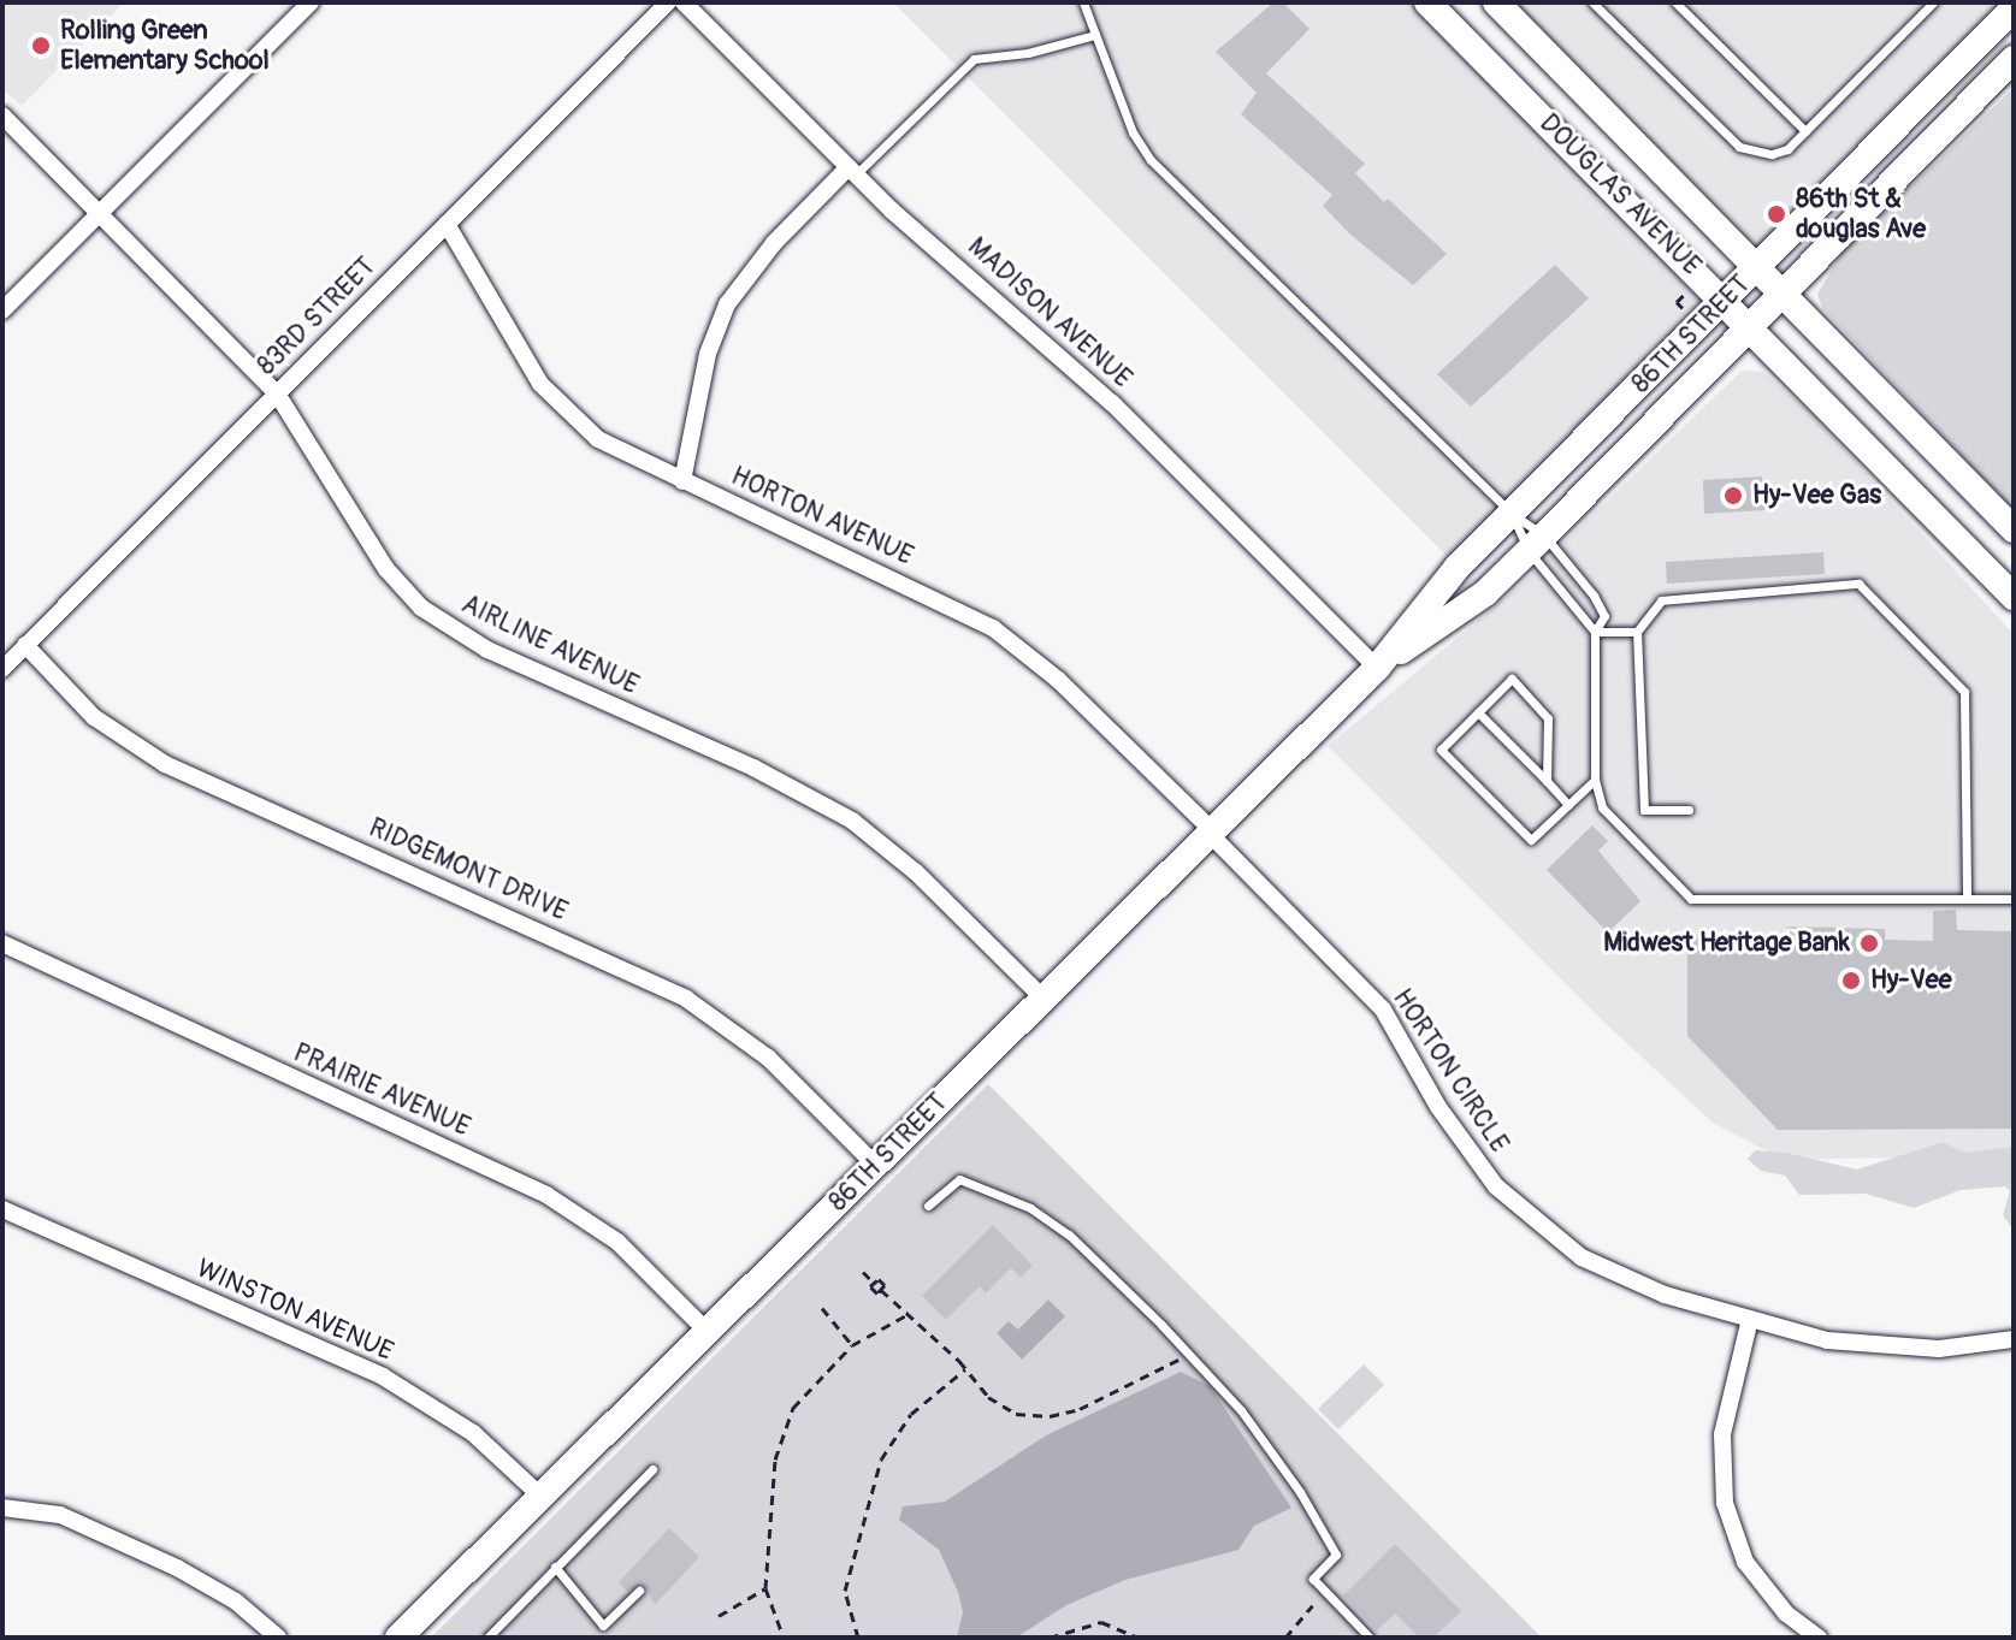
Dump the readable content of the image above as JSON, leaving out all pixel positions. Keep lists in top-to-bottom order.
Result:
{
  "streets": {
    "main road": ["DOUGLAS AVENUE", "86TH STREET"],
    "street": [
      "MADISON AVENUE",
      "83RD STREET",
      "HORTON AVENUE",
      "AIRLINE AVENUE",
      "RIDGEMONT DRIVE",
      "HORTON CIRCLE",
      "PRAIRIE AVENUE",
      "WINSTON AVENUE"
    ]
  },
  "crossings": [
    ["DOUGLAS AVENUE", "86TH STREET"],
    ["MADISON AVENUE", "86TH STREET"],
    ["83RD STREET", "HORTON AVENUE"],
    ["83RD STREET", "AIRLINE AVENUE"],
    ["83RD STREET", "RIDGEMONT DRIVE"],
    ["86TH STREET", "HORTON AVENUE"],
    ["86TH STREET", "AIRLINE AVENUE"],
    ["86TH STREET", "RIDGEMONT DRIVE"],
    ["86TH STREET", "HORTON CIRCLE"],
    ["86TH STREET", "PRAIRIE AVENUE"],
    ["86TH STREET", "WINSTON AVENUE"],
    ["HORTON AVENUE", "HORTON CIRCLE"]
  ],
  "places": [
    "Rolling Green Elementary School",
    "86th St & douglas Ave",
    "Hy-Vee Gas",
    "Midwest Heritage Bank",
    "Hy-Vee"
  ]
}
